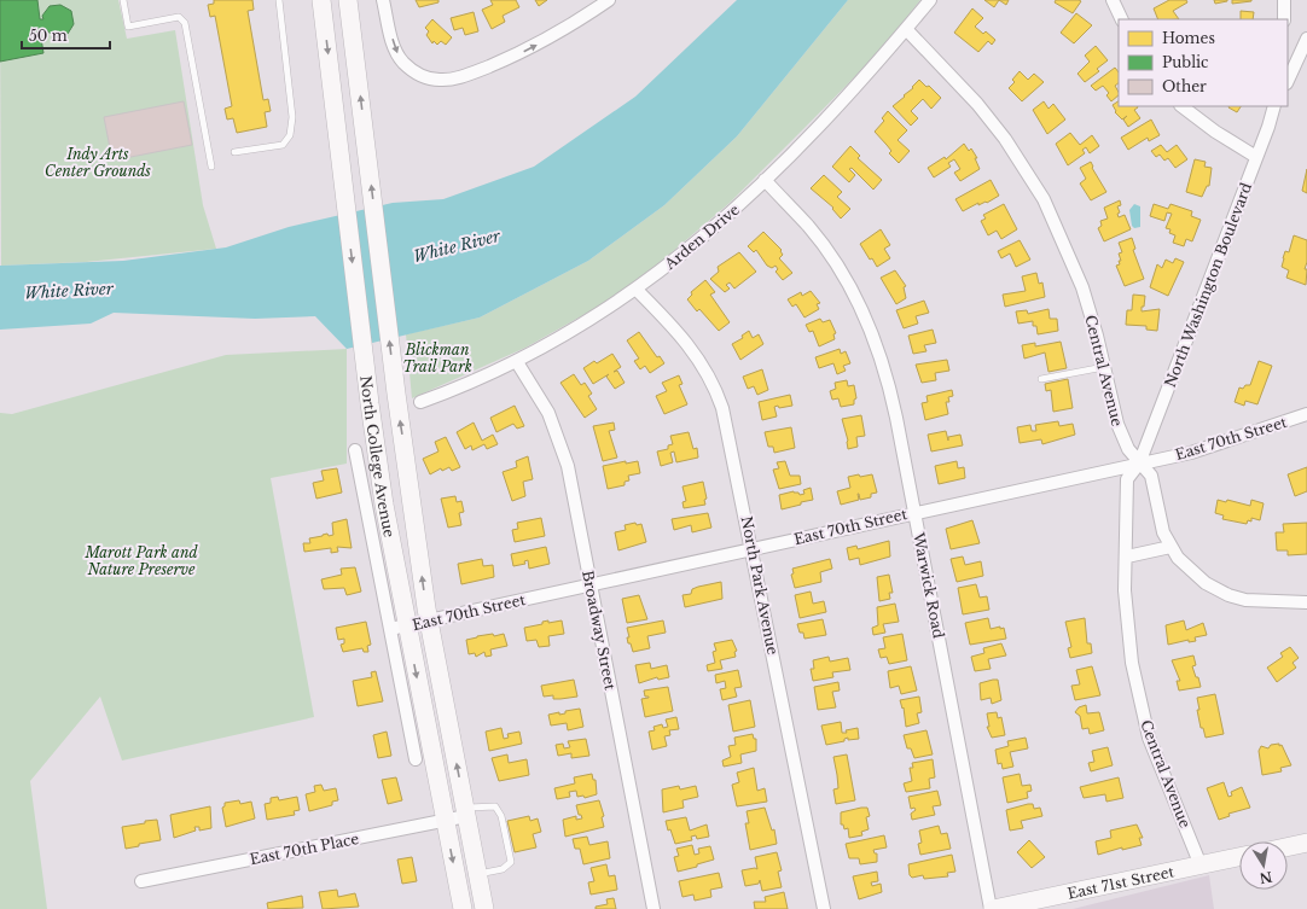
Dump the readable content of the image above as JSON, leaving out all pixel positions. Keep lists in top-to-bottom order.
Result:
{
  "streets": {
    "main road": ["North College Avenue", "East 71st Street"],
    "street": [
      "Arden Drive",
      "North Washington Boulevard",
      "Central Avenue",
      "East 70th Street",
      "North Park Avenue",
      "Warwick Road",
      "Broadway Street",
      "East 70th Place"
    ]
  },
  "crossings": [
    ["Arden Drive", "Central Avenue"],
    ["Arden Drive", "North Park Avenue"],
    ["Arden Drive", "Warwick Road"],
    ["Arden Drive", "Broadway Street"],
    ["North Washington Boulevard", "Central Avenue"],
    ["North Washington Boulevard", "East 70th Street"],
    ["Central Avenue", "East 70th Street"],
    ["Central Avenue", "East 71st Street"],
    ["East 70th Street", "North College Avenue"],
    ["East 70th Street", "North Park Avenue"],
    ["East 70th Street", "Warwick Road"],
    ["East 70th Street", "Broadway Street"],
    ["North College Avenue", "East 70th Place"],
    ["Warwick Road", "East 71st Street"]
  ],
  "water": ["White River"],
  "parks": ["Indy Arts Center Grounds", "Blickman Trail Park", "Marott Park and Nature Preserve"],
  "legend": ["Homes", "Public", "Other"],
  "scale_bar": "50 m",
  "north": "bottom"
}
